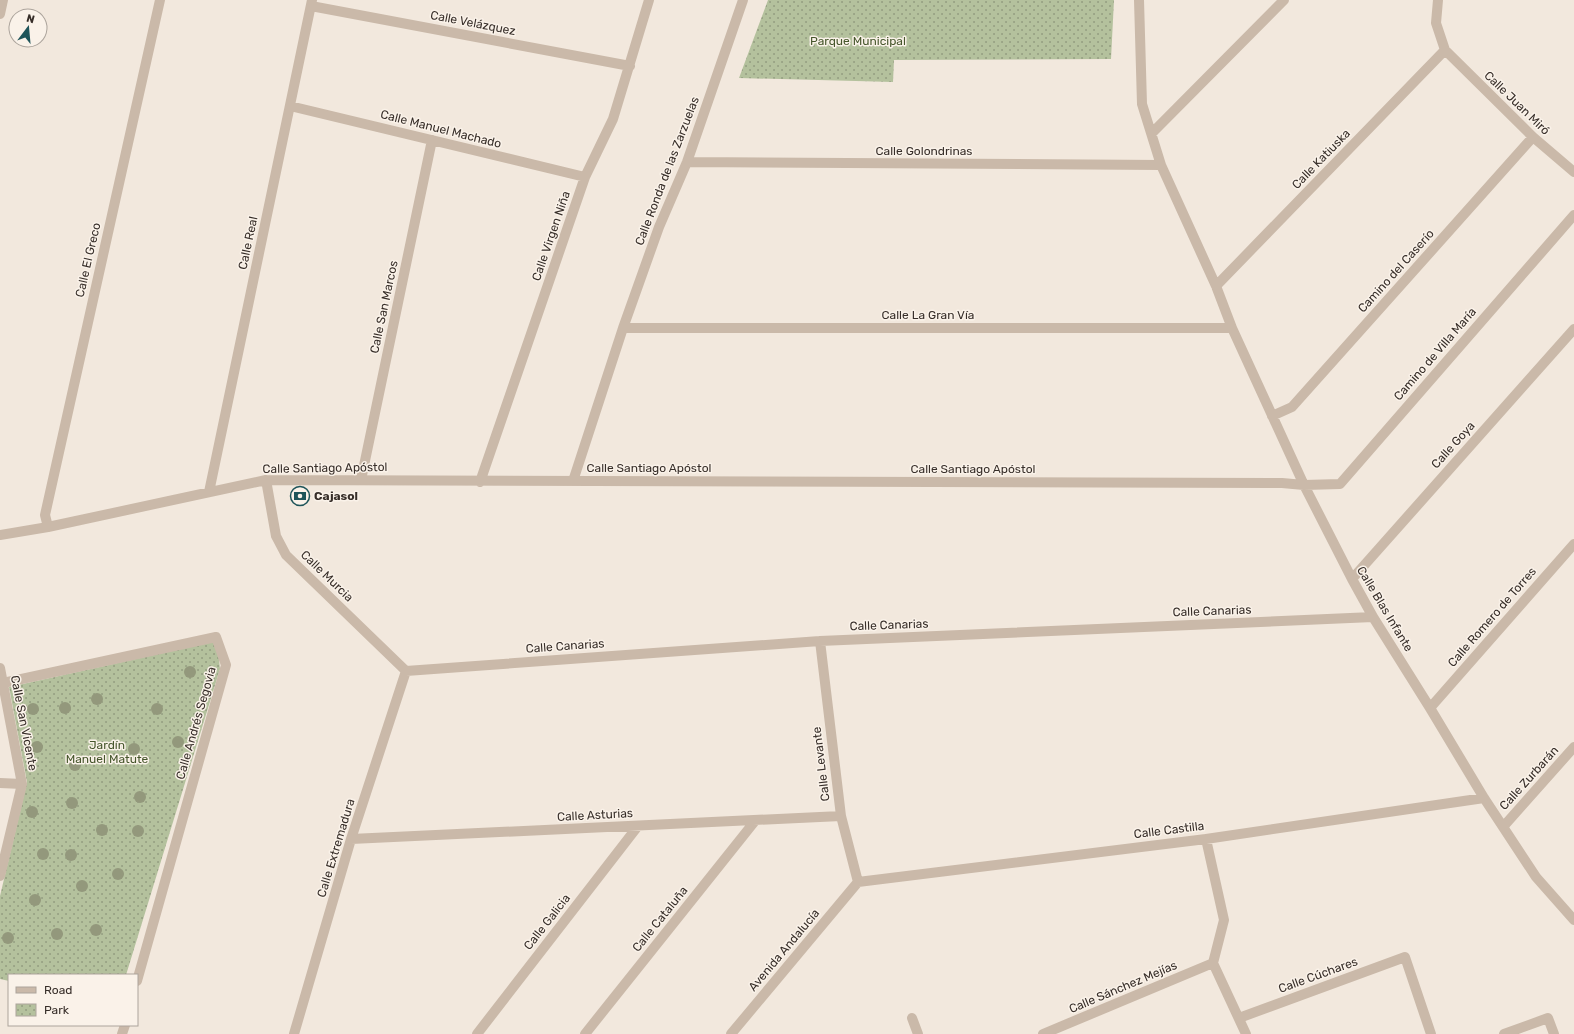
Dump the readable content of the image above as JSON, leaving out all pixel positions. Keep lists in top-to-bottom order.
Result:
{
  "streets": {
    "street": [
      "Calle Velázquez",
      "Calle Juan Miró",
      "Calle Manuel Machado",
      "Calle Golondrinas",
      "Calle Katiuska",
      "Calle Ronda de las Zarzuelas",
      "Calle Virgen Niña",
      "Calle Real",
      "Calle El Greco",
      "Camino del Caserío",
      "Calle San Marcos",
      "Calle La Gran Vía",
      "Camino de Villa María",
      "Calle Goya",
      "Calle Santiago Apóstol",
      "Calle Murcia",
      "Calle Blas Infante",
      "Calle Canarias",
      "Calle Romero de Torres",
      "Calle San Vicente",
      "Calle Andrés Segovia",
      "Calle Levante",
      "Calle Zurbarán",
      "Calle Asturias",
      "Calle Castilla",
      "Calle Extremadura",
      "Calle Cataluña",
      "Calle Galicia",
      "Avenida Andalucía",
      "Calle Cúchares",
      "Calle Sánchez Mejías"
    ]
  },
  "crossings": [
    ["Calle Velázquez", "Calle Virgen Niña"],
    ["Calle Velázquez", "Calle Real"],
    ["Calle Juan Miró", "Calle Katiuska"],
    ["Calle Juan Miró", "Camino del Caserío"],
    ["Calle Manuel Machado", "Calle Virgen Niña"],
    ["Calle Manuel Machado", "Calle Real"],
    ["Calle Manuel Machado", "Calle San Marcos"],
    ["Calle Golondrinas", "Calle Ronda de las Zarzuelas"],
    ["Calle Golondrinas", "Calle Blas Infante"],
    ["Calle Katiuska", "Calle Blas Infante"],
    ["Calle Ronda de las Zarzuelas", "Calle La Gran Vía"],
    ["Calle Virgen Niña", "Calle Santiago Apóstol"],
    ["Calle Real", "Calle Santiago Apóstol"],
    ["Calle El Greco", "Calle Santiago Apóstol"],
    ["Camino del Caserío", "Calle Blas Infante"],
    ["Calle San Marcos", "Calle Santiago Apóstol"],
    ["Calle La Gran Vía", "Calle Blas Infante"],
    ["Camino de Villa María", "Calle Santiago Apóstol"],
    ["Camino de Villa María", "Calle Blas Infante"],
    ["Calle Goya", "Calle Blas Infante"],
    ["Calle Santiago Apóstol", "Calle Murcia"],
    ["Calle Santiago Apóstol", "Calle Blas Infante"],
    ["Calle Murcia", "Calle Canarias"],
    ["Calle Murcia", "Calle Extremadura"],
    ["Calle Blas Infante", "Calle Canarias"],
    ["Calle Blas Infante", "Calle Romero de Torres"],
    ["Calle Blas Infante", "Calle Zurbarán"],
    ["Calle Blas Infante", "Calle Castilla"],
    ["Calle Canarias", "Calle Levante"],
    ["Calle Canarias", "Calle Extremadura"],
    ["Calle San Vicente", "Calle Andrés Segovia"],
    ["Calle Levante", "Calle Asturias"],
    ["Calle Levante", "Calle Castilla"],
    ["Calle Levante", "Avenida Andalucía"],
    ["Calle Asturias", "Calle Extremadura"],
    ["Calle Asturias", "Calle Cataluña"],
    ["Calle Asturias", "Calle Galicia"],
    ["Calle Castilla", "Avenida Andalucía"]
  ],
  "parks": ["Parque Municipal", "Jardín Manuel Matute"],
  "places": {
    "bank": ["Cajasol"]
  },
  "legend": ["Road", "Park"],
  "north": "top"
}
